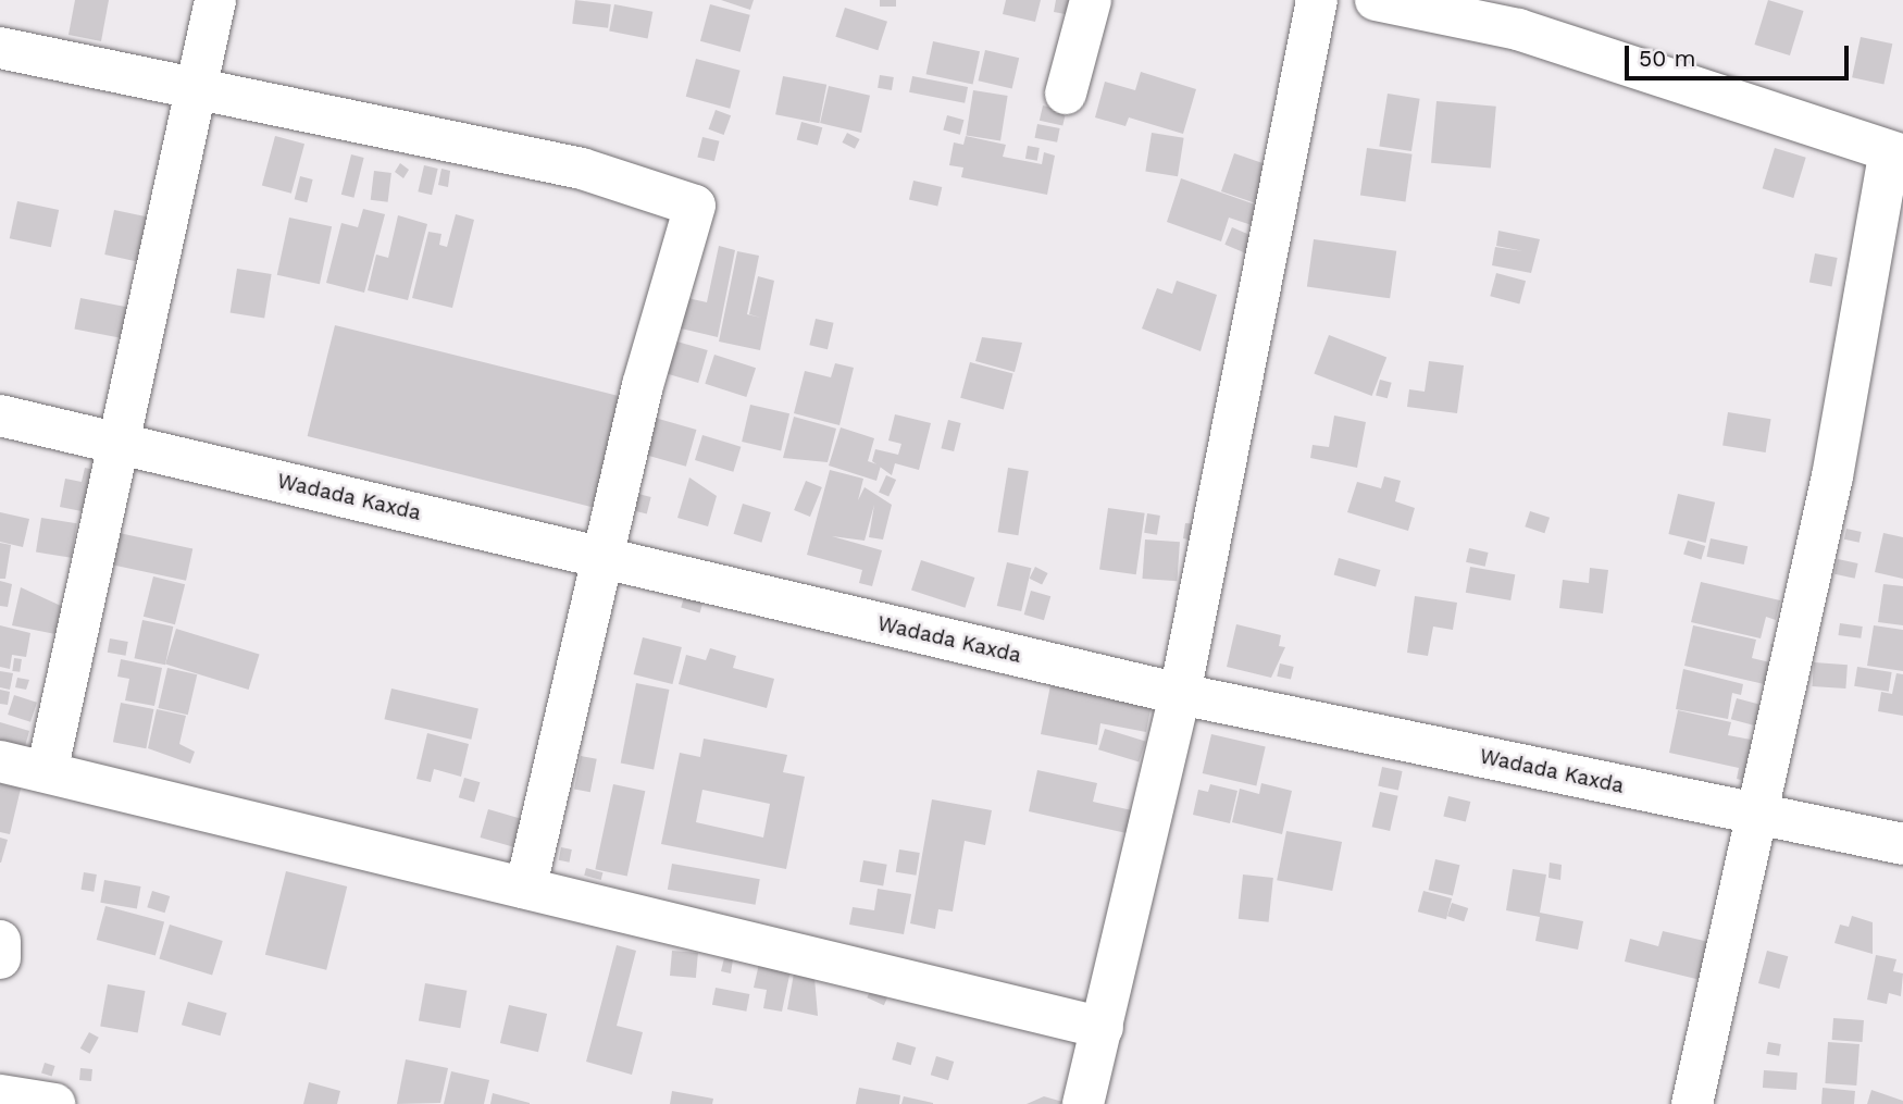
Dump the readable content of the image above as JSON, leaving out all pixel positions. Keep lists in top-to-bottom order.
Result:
{
  "streets": {
    "street": ["Wadada Kaxda"]
  },
  "scale_bar": "50 m"
}
